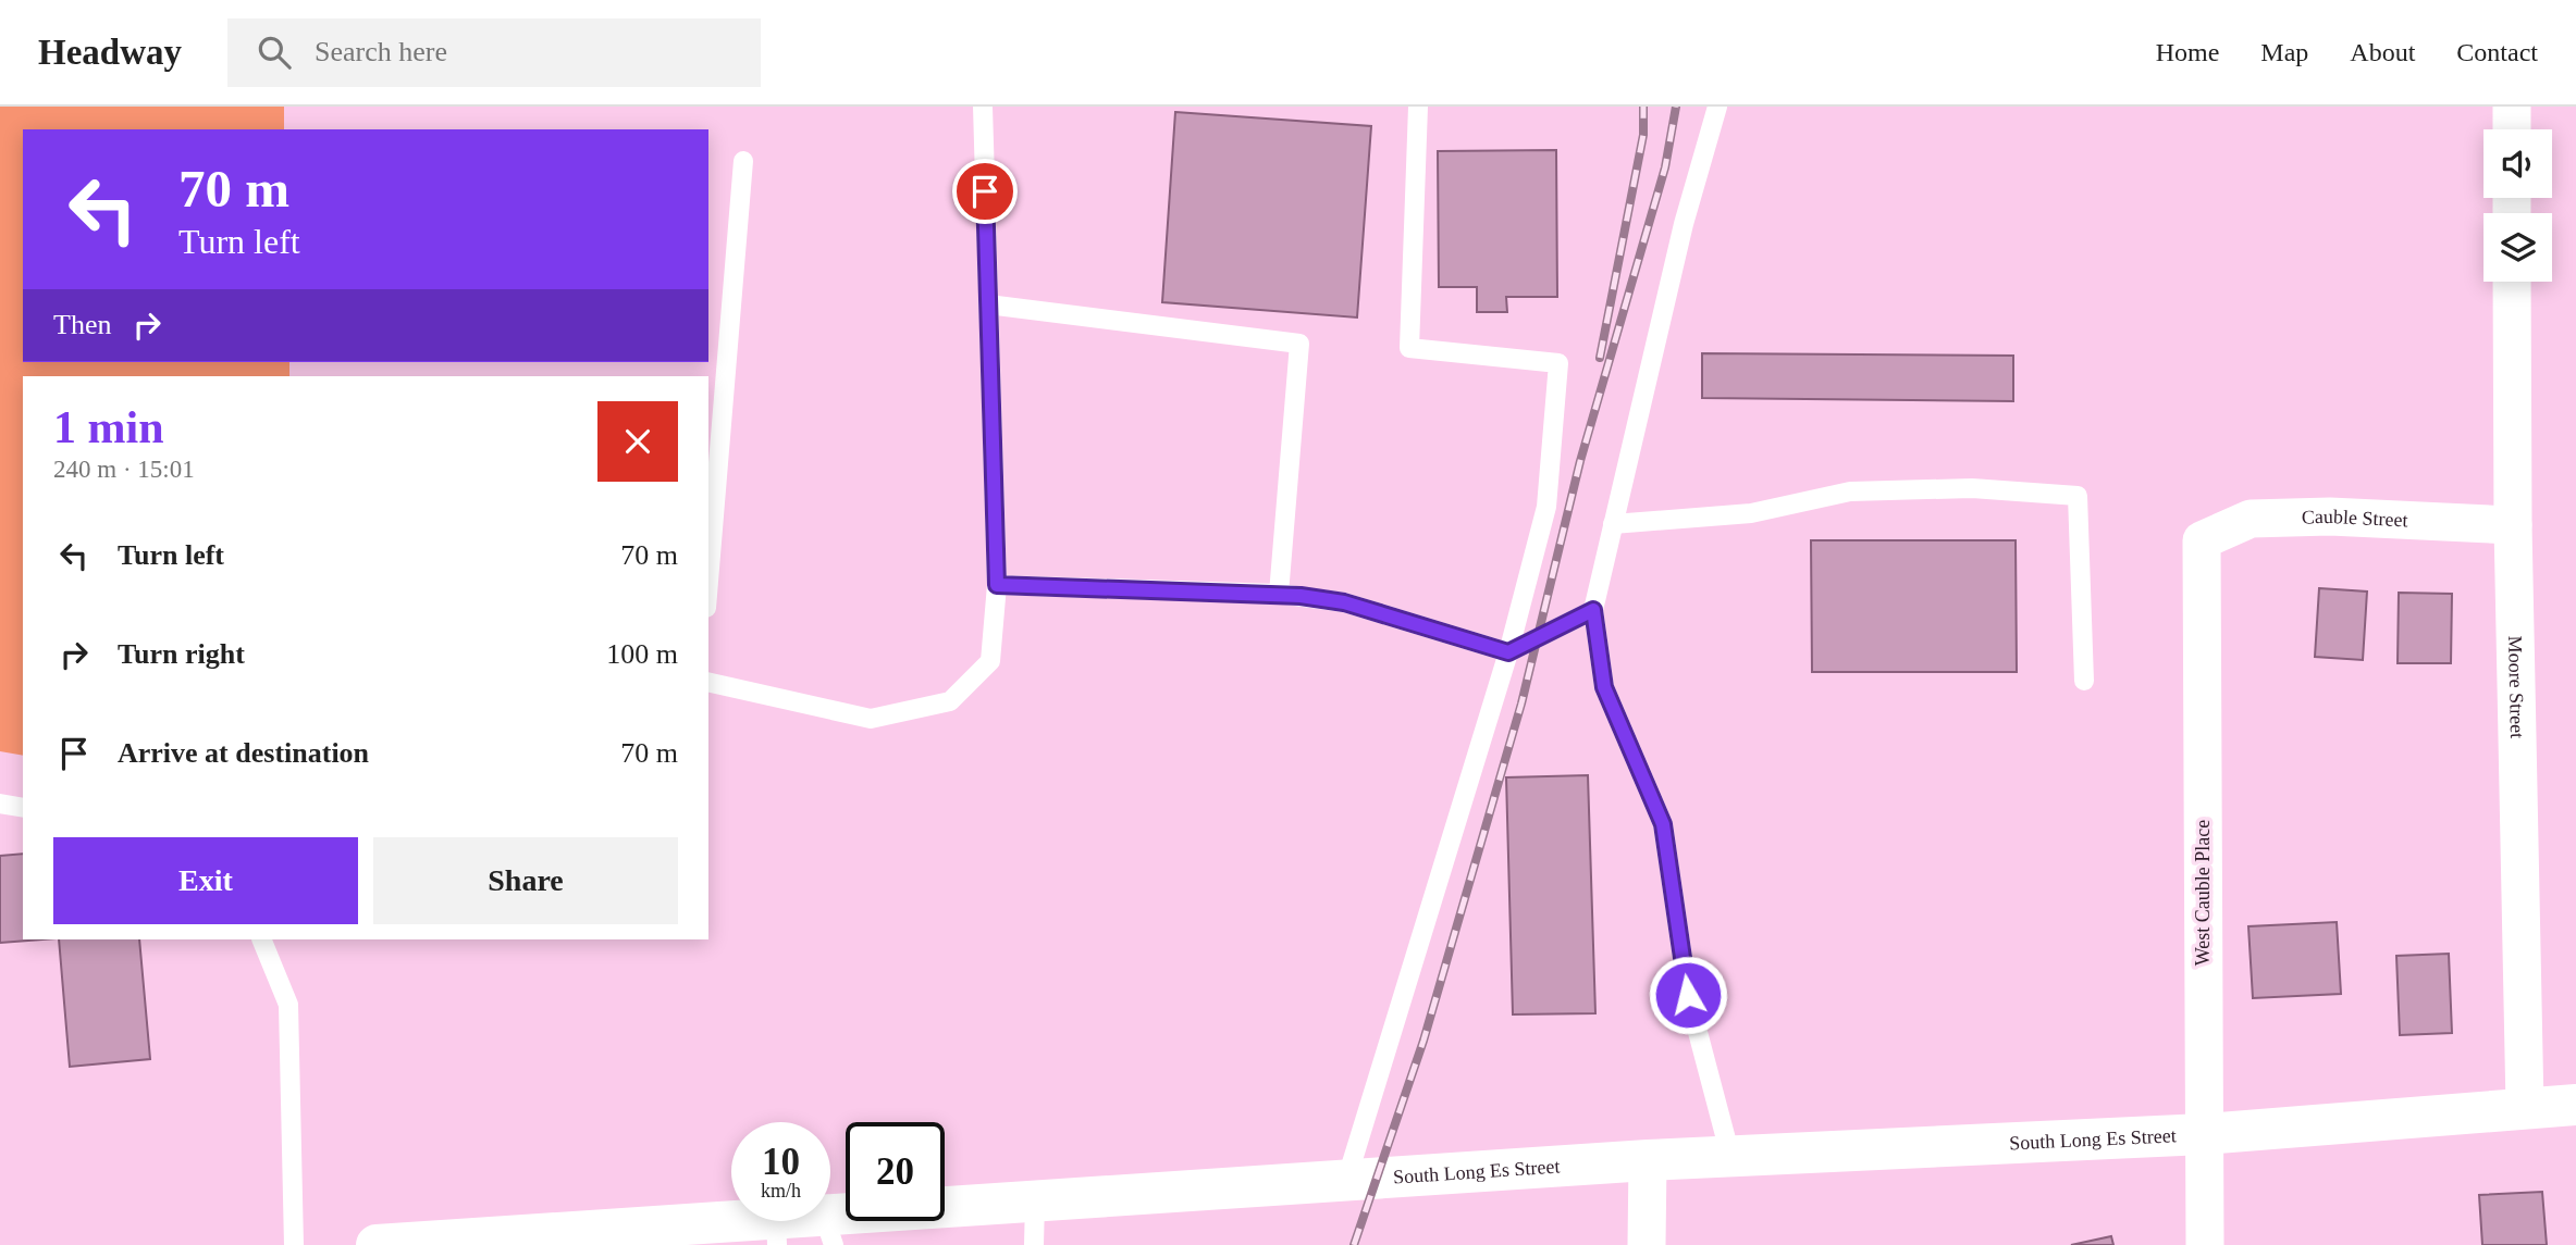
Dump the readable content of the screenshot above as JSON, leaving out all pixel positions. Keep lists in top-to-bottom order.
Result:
{
  "streets": {
    "street": [
      "Cauble Street",
      "Moore Street",
      "West Cauble Place",
      "South Long Es Street"
    ]
  },
  "crossings": [
    ["Cauble Street", "Moore Street"],
    ["Cauble Street", "West Cauble Place"],
    ["Moore Street", "South Long Es Street"],
    ["West Cauble Place", "South Long Es Street"]
  ],
  "page": {
    "header": "Headway",
    "search": "Search here",
    "nav": [
      "Home",
      "Map",
      "About",
      "Contact"
    ],
    "turn": ["70 m", "Turn left"],
    "then": "Then",
    "heading": ["1 min", "240 m · 15:01"],
    "list": [
      {
        "name": "Turn left",
        "value": "70 m"
      },
      {
        "name": "Turn right",
        "value": "100 m"
      },
      {
        "name": "Arrive at destination",
        "value": "70 m"
      }
    ],
    "buttons": ["Exit", "Share"],
    "speed": "10 km/h",
    "limit": "20"
  }
}
